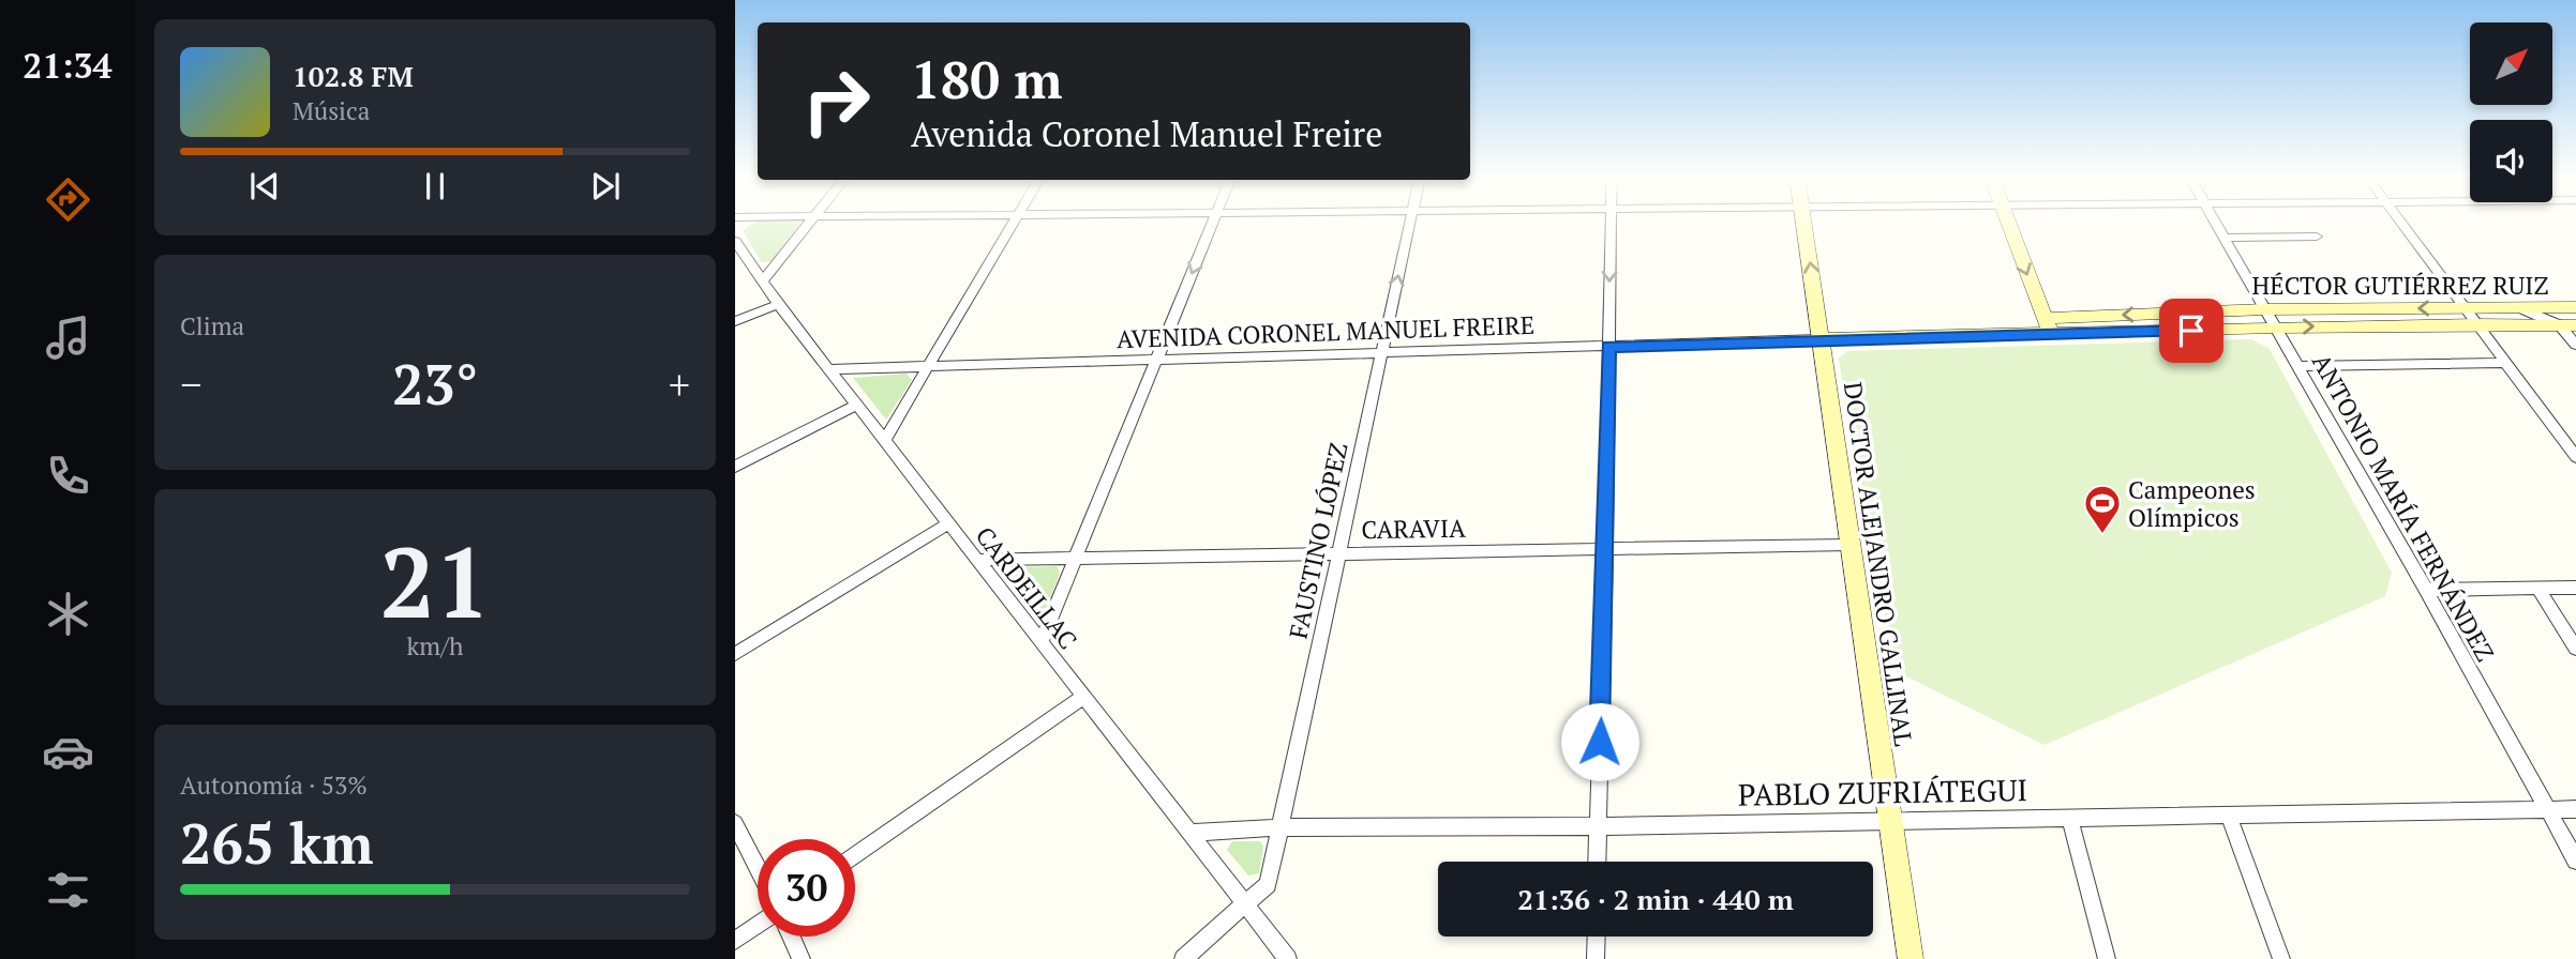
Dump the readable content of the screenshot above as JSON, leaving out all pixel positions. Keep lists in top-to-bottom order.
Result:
{
  "streets": {
    "street": [
      "HÉCTOR GUTIÉRREZ RUIZ",
      "AVENIDA CORONEL MANUEL FREIRE",
      "ANTONIO MARÍA FERNÁNDEZ",
      "CARAVIA",
      "FAUSTINO LÓPEZ",
      "DOCTOR ALEJANDRO GALLINAL",
      "CARDEILLAC",
      "PABLO ZUFRIÁTEGUI"
    ]
  },
  "crossings": [
    ["HÉCTOR GUTIÉRREZ RUIZ", "ANTONIO MARÍA FERNÁNDEZ"],
    ["AVENIDA CORONEL MANUEL FREIRE", "FAUSTINO LÓPEZ"],
    ["AVENIDA CORONEL MANUEL FREIRE", "DOCTOR ALEJANDRO GALLINAL"],
    ["AVENIDA CORONEL MANUEL FREIRE", "CARDEILLAC"],
    ["ANTONIO MARÍA FERNÁNDEZ", "PABLO ZUFRIÁTEGUI"],
    ["CARAVIA", "FAUSTINO LÓPEZ"],
    ["CARAVIA", "DOCTOR ALEJANDRO GALLINAL"],
    ["CARAVIA", "CARDEILLAC"],
    ["FAUSTINO LÓPEZ", "CARDEILLAC"],
    ["FAUSTINO LÓPEZ", "PABLO ZUFRIÁTEGUI"],
    ["DOCTOR ALEJANDRO GALLINAL", "PABLO ZUFRIÁTEGUI"],
    ["CARDEILLAC", "PABLO ZUFRIÁTEGUI"]
  ],
  "places": {
    "sports": ["Campeones Olímpicos"]
  },
  "north": "top right",
  "page": {
    "tabs": "21:34",
    "turn": ["180 m", "Avenida Coronel Manuel Freire"],
    "song": ["102.8 FM", "Música"],
    "tile": [
      "Clima",
      ["21", "km/h"],
      ["Autonomía · 53%", "265 km"]
    ],
    "heat": ["−", "23°", "+"],
    "limit": "30",
    "trip": "21:36 · 2 min · 440 m"
  }
}
